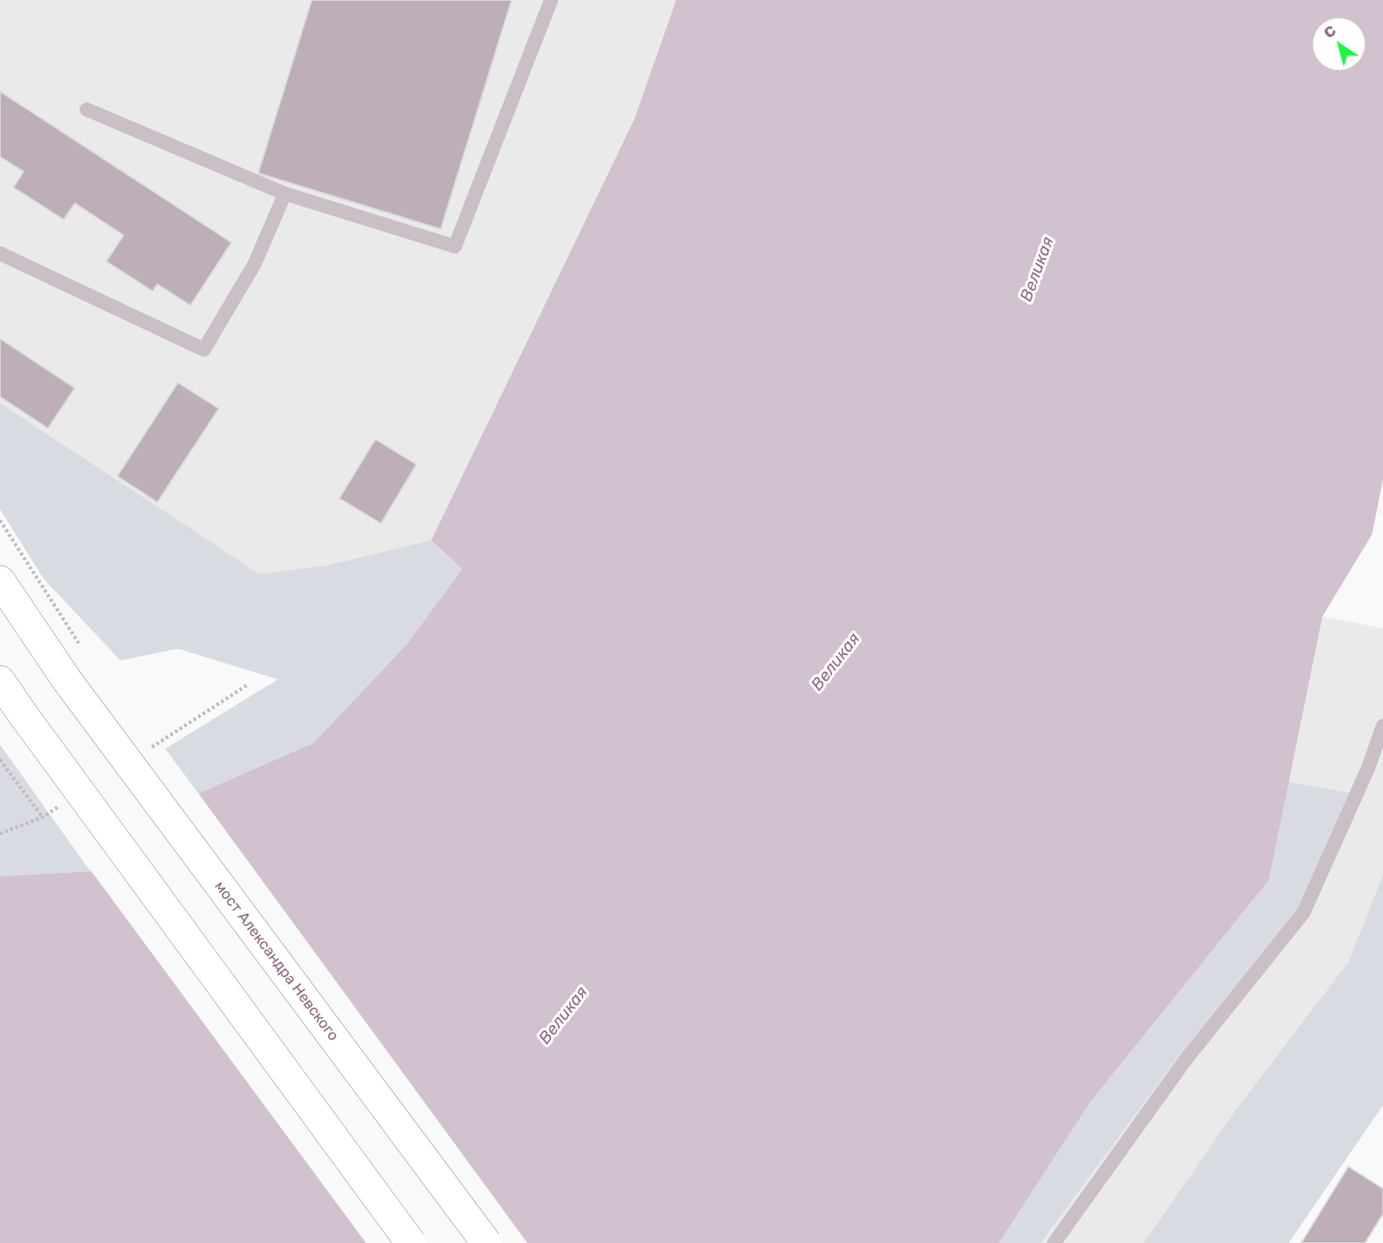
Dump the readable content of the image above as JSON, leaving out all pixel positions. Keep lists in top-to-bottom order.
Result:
{
  "streets": {
    "highway": ["мост Александра Невского"]
  },
  "water": ["Великая"],
  "north": "top left"
}
